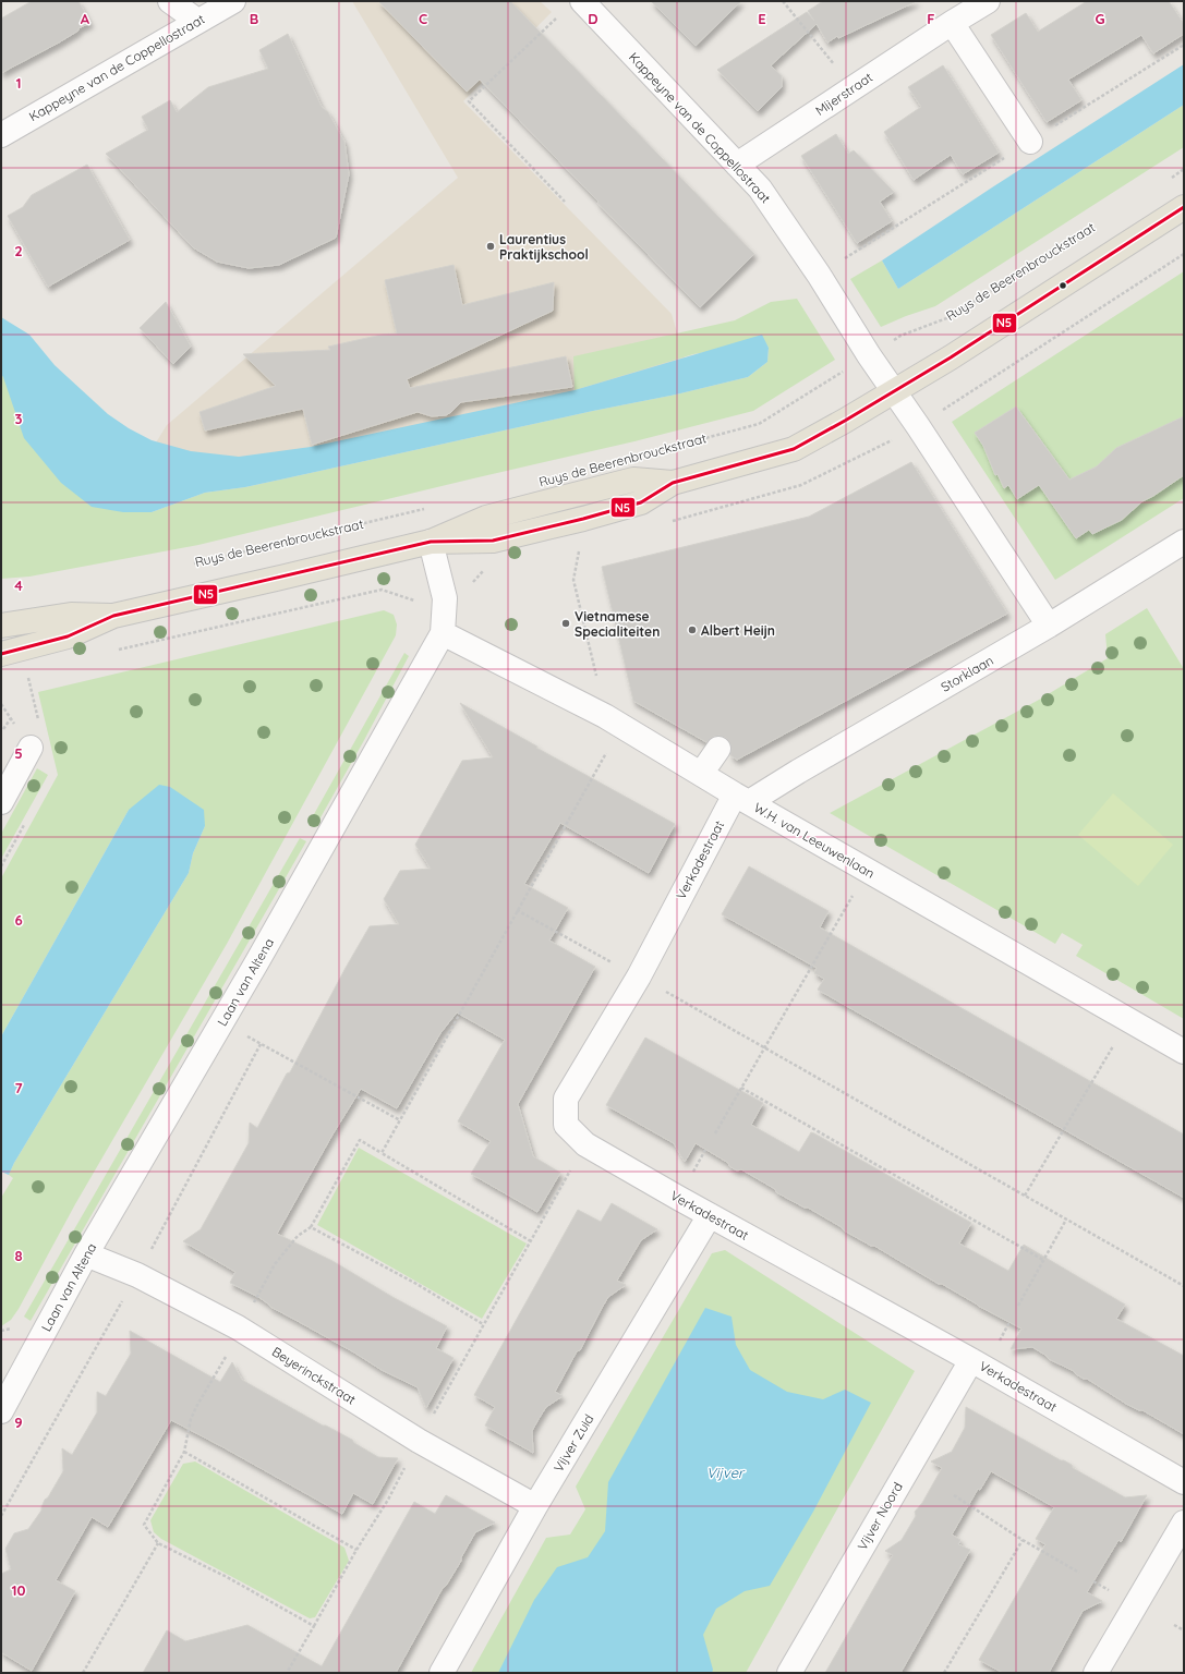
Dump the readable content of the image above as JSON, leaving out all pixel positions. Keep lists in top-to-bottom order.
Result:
{
  "streets": {
    "main road": ["Ruys de Beerenbrouckstraat"],
    "street": [
      "Kappeyne van de Coppellostraat",
      "Mijerstraat",
      "Storklaan",
      "W.H. van Leeuwenlaan",
      "Verkadestraat",
      "Laan van Altena",
      "Beyerinckstraat",
      "Vijver Zuid",
      "Vijver Noord"
    ]
  },
  "crossings": [
    ["Kappeyne van de Coppellostraat", "Mijerstraat"],
    ["Kappeyne van de Coppellostraat", "Ruys de Beerenbrouckstraat"],
    ["Kappeyne van de Coppellostraat", "Storklaan"],
    ["Ruys de Beerenbrouckstraat", "Laan van Altena"],
    ["Storklaan", "W.H. van Leeuwenlaan"],
    ["Storklaan", "Verkadestraat"],
    ["W.H. van Leeuwenlaan", "Verkadestraat"],
    ["W.H. van Leeuwenlaan", "Laan van Altena"],
    ["Verkadestraat", "Vijver Zuid"],
    ["Verkadestraat", "Vijver Noord"],
    ["Laan van Altena", "Beyerinckstraat"],
    ["Beyerinckstraat", "Vijver Zuid"]
  ],
  "water": ["Vijver"],
  "places": ["Laurentius Praktijkschool", "Vietnamese Specialiteiten", "Albert Heijn"],
  "lines": ["transit line N5"],
  "grid": {
    "columns": [
      "A",
      "B",
      "C",
      "D",
      "E",
      "F",
      "G"
    ],
    "rows": [
      "1",
      "2",
      "3",
      "4",
      "5",
      "6",
      "7",
      "8",
      "9",
      "10"
    ]
  }
}
